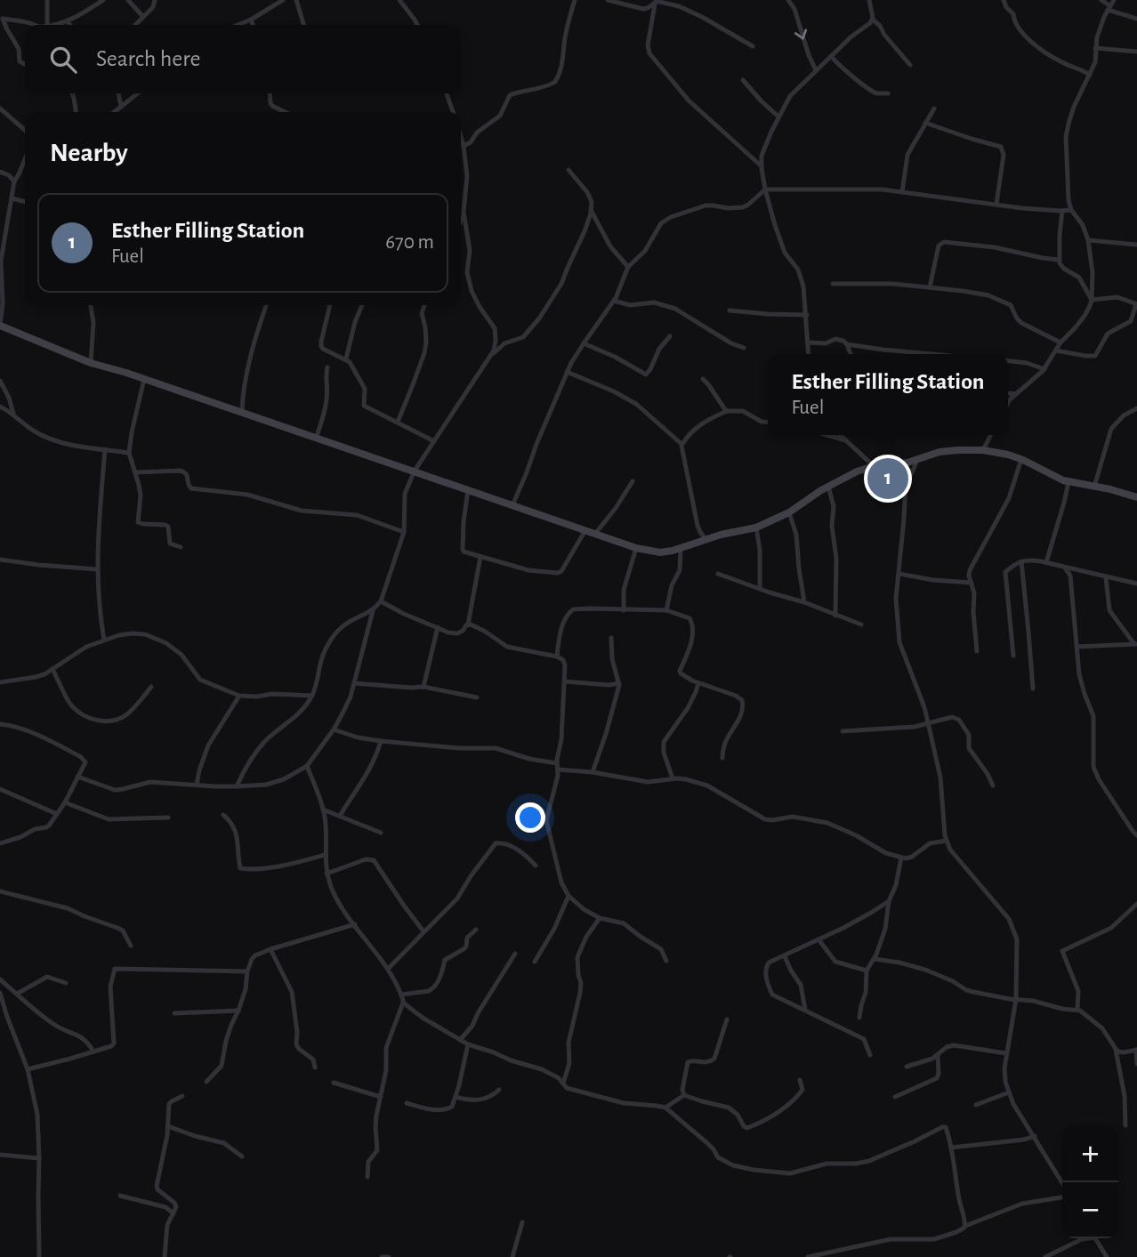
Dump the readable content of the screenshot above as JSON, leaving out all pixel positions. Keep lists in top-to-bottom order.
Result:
{
  "page": {
    "search": "Search here",
    "heading": "Nearby",
    "list": [
      {
        "mark": "1",
        "name": "Esther Filling Station",
        "note": "Fuel",
        "value": "670 m"
      }
    ],
    "popup": ["Esther Filling Station", "Fuel"],
    "pins": "1",
    "map_buttons": ["+", "−"]
  }
}
